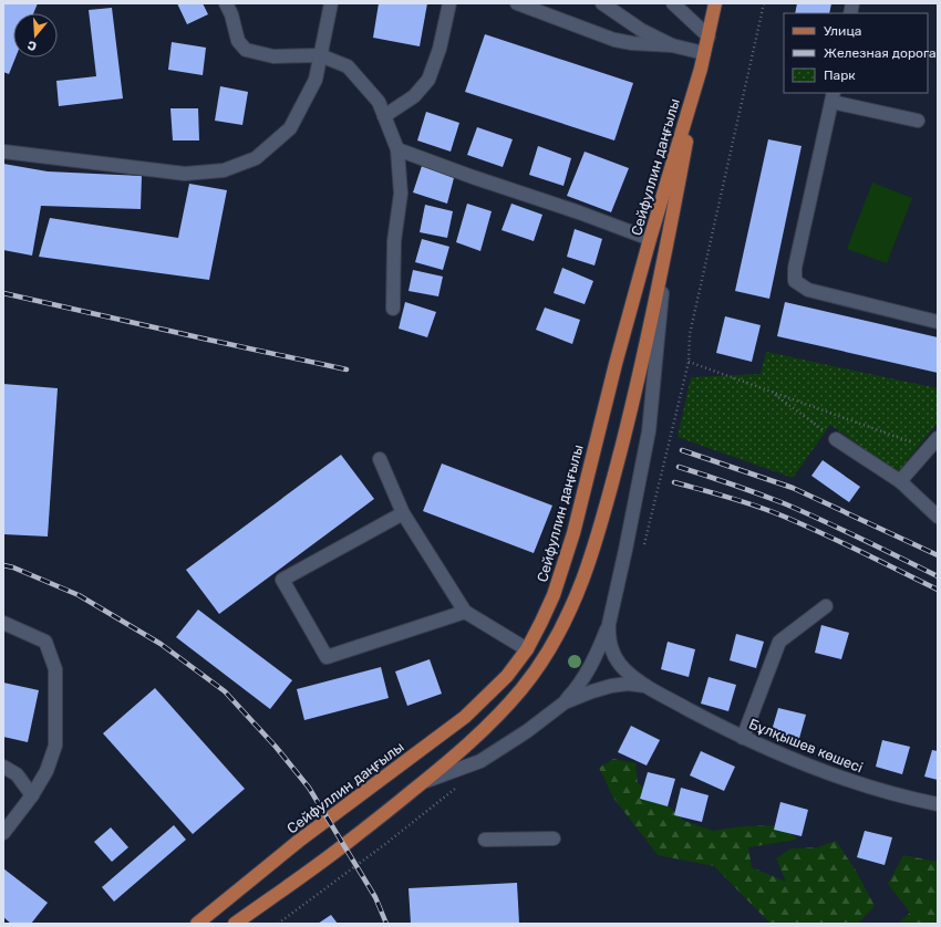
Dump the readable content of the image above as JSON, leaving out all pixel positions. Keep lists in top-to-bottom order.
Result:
{
  "streets": {
    "main road": ["Сейфуллин даңғылы"],
    "street": ["Бұлқышев көшесі"]
  },
  "legend": ["Улица", "Железная дорога", "Парк"],
  "north": "bottom"
}
